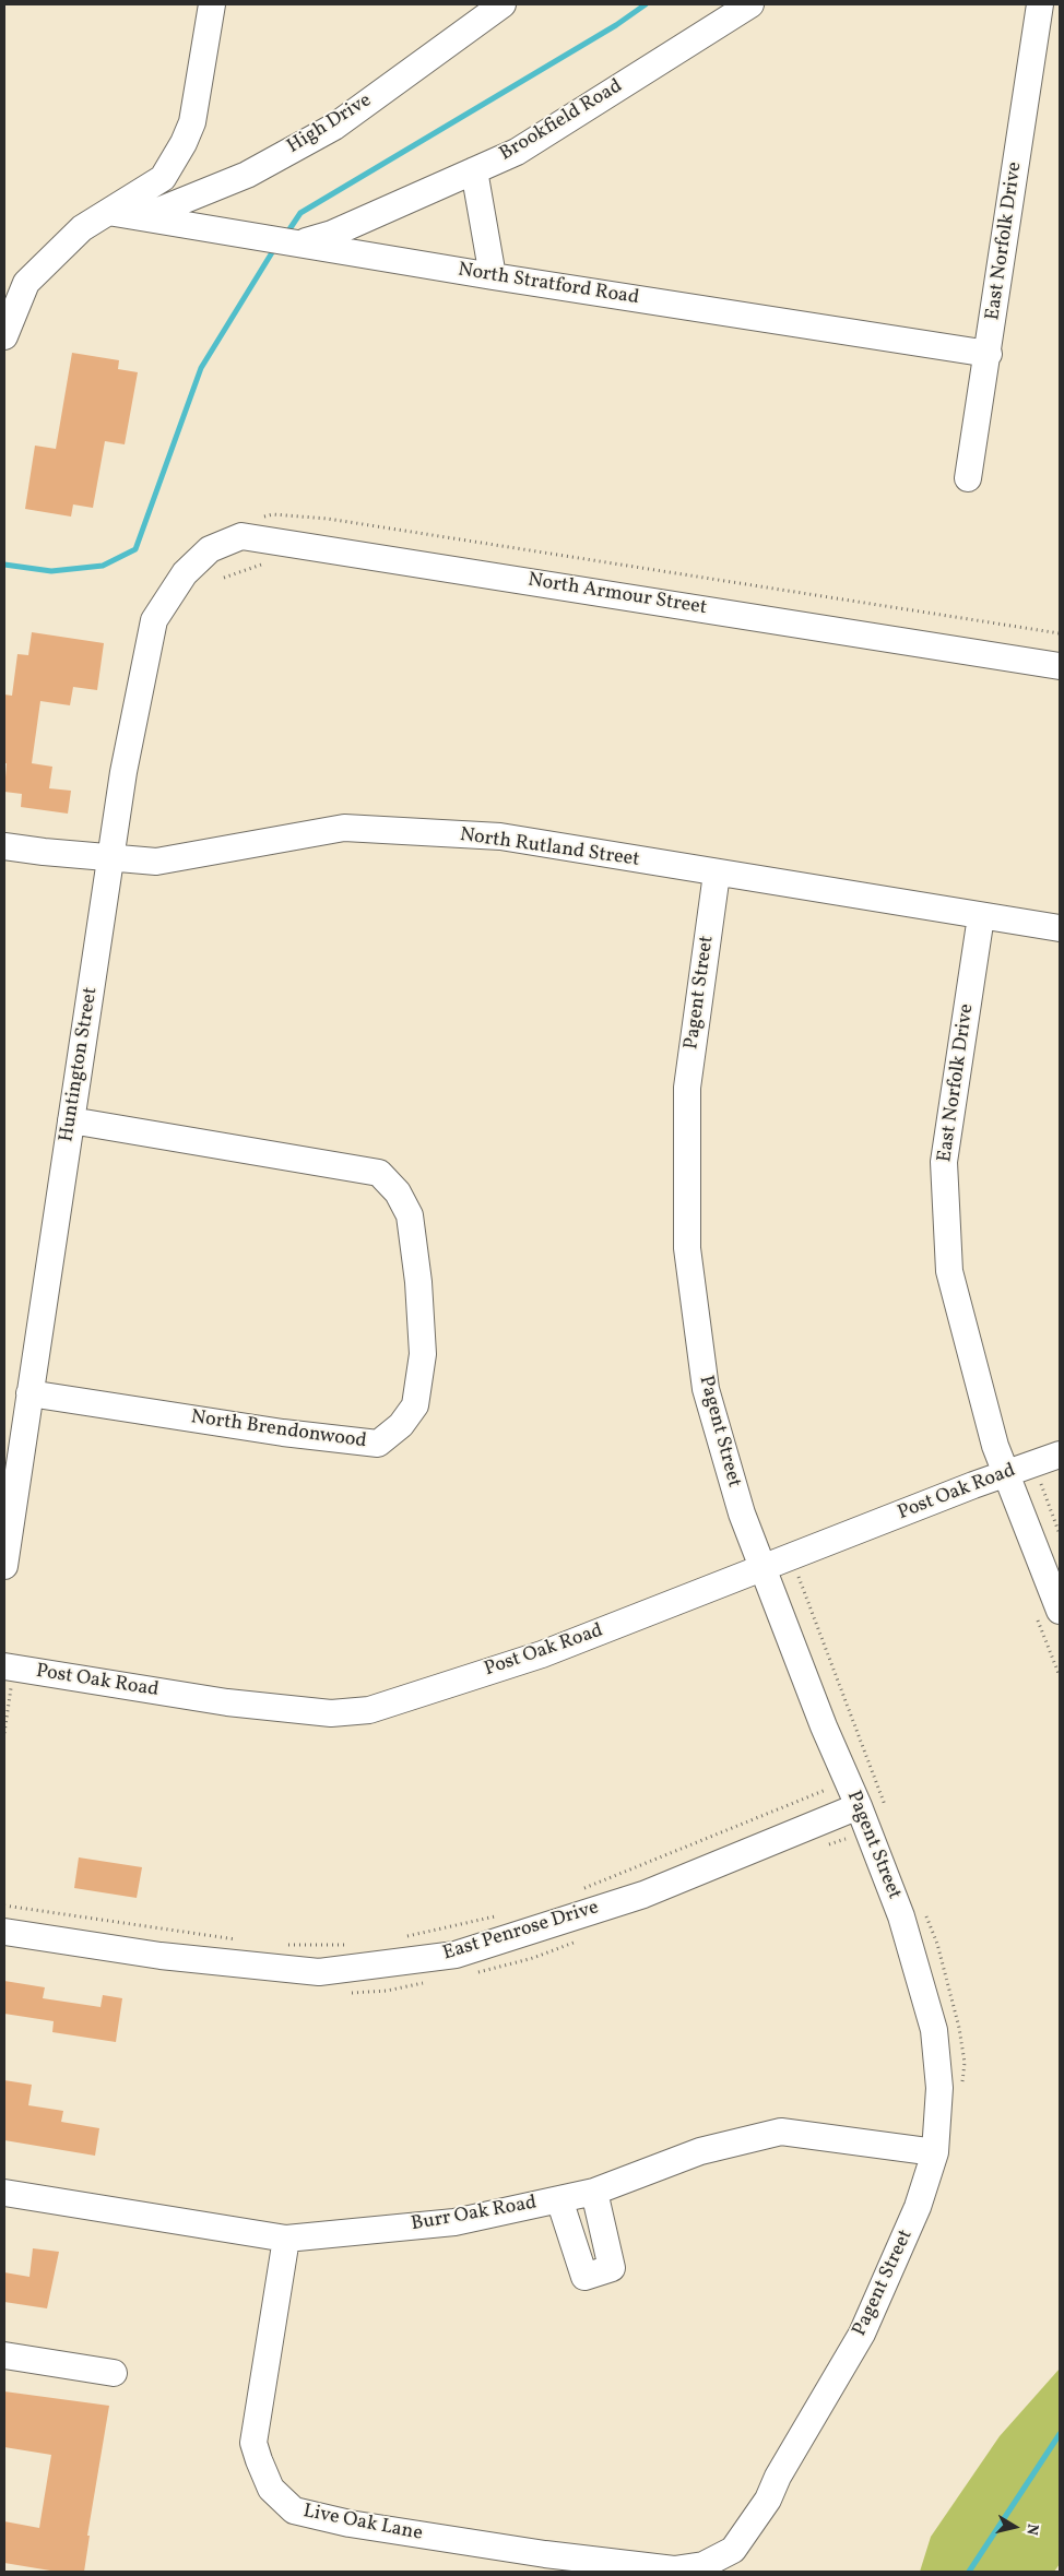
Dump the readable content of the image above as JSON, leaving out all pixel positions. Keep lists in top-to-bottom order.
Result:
{
  "streets": {
    "street": [
      "Brookfield Road",
      "High Drive",
      "East Norfolk Drive",
      "North Stratford Road",
      "North Armour Street",
      "North Rutland Street",
      "Pagent Street",
      "Huntington Street",
      "North Brendonwood",
      "Post Oak Road",
      "East Penrose Drive",
      "Burr Oak Road",
      "Live Oak Lane"
    ]
  },
  "crossings": [
    ["Brookfield Road", "North Stratford Road"],
    ["High Drive", "North Stratford Road"],
    ["East Norfolk Drive", "North Stratford Road"],
    ["East Norfolk Drive", "North Rutland Street"],
    ["East Norfolk Drive", "Post Oak Road"],
    ["North Armour Street", "Huntington Street"],
    ["North Rutland Street", "Pagent Street"],
    ["North Rutland Street", "Huntington Street"],
    ["Pagent Street", "Post Oak Road"],
    ["Pagent Street", "East Penrose Drive"],
    ["Pagent Street", "Burr Oak Road"],
    ["Pagent Street", "Live Oak Lane"],
    ["Huntington Street", "North Brendonwood"],
    ["Burr Oak Road", "Live Oak Lane"]
  ],
  "north": "right"
}
